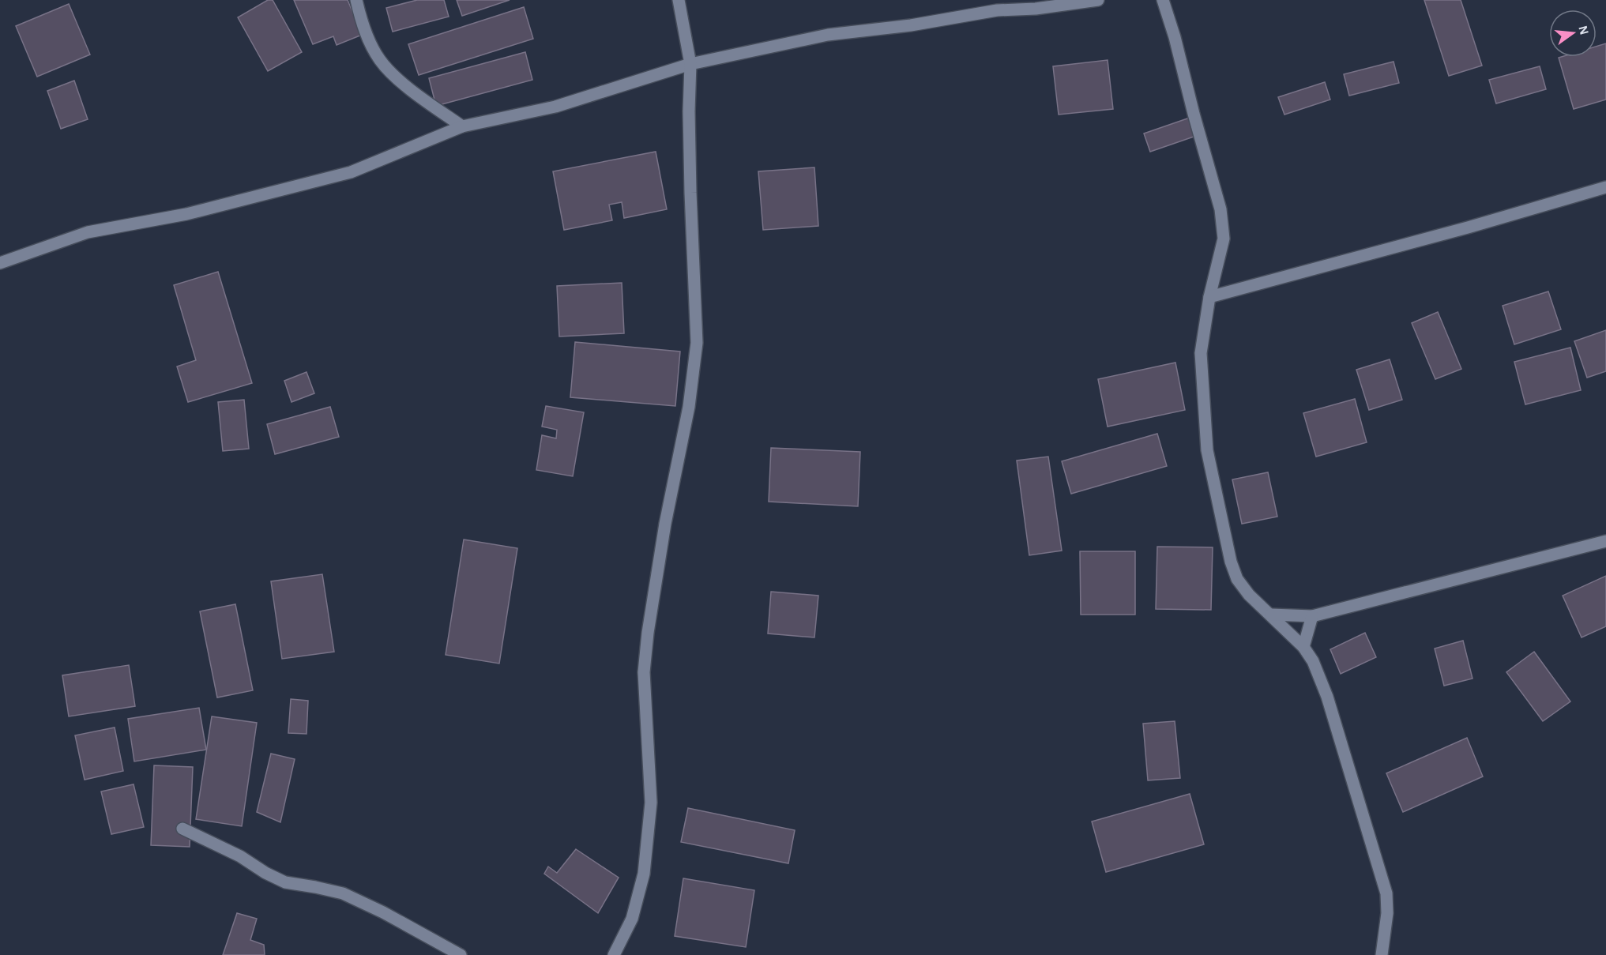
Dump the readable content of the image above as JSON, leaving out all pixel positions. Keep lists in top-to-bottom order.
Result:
{
  "north": "right"
}
